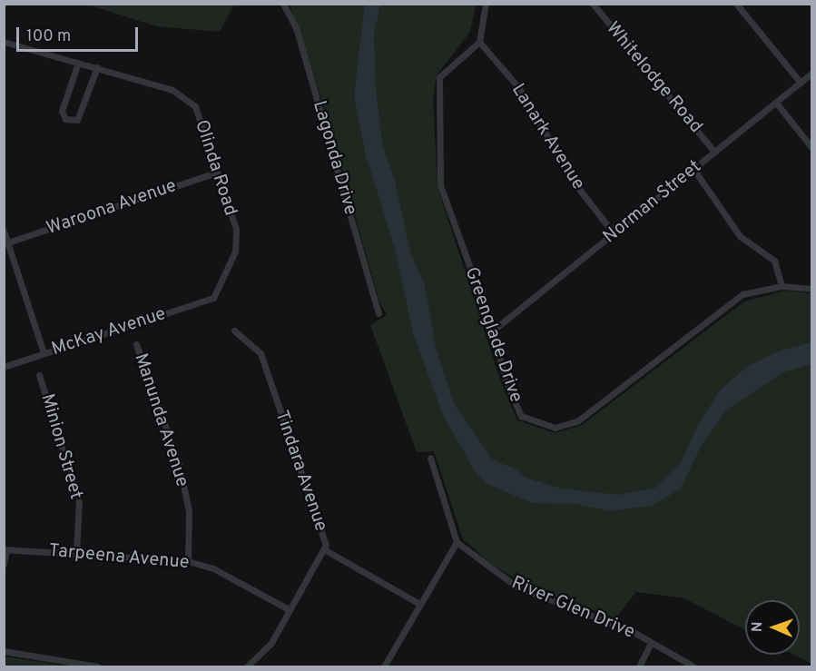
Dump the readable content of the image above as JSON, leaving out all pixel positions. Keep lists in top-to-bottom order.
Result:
{
  "streets": {
    "street": [
      "Whitelodge Road",
      "Lanark Avenue",
      "Lagonda Drive",
      "Olinda Road",
      "Norman Street",
      "Waroona Avenue",
      "McKay Avenue",
      "Greenglade Drive",
      "Manunda Avenue",
      "Minion Street",
      "Tindara Avenue",
      "Tarpeena Avenue",
      "River Glen Drive"
    ]
  },
  "crossings": [
    ["Whitelodge Road", "Norman Street"],
    ["Lanark Avenue", "Norman Street"],
    ["Lanark Avenue", "Greenglade Drive"],
    ["Olinda Road", "Waroona Avenue"],
    ["Olinda Road", "McKay Avenue"],
    ["Norman Street", "Greenglade Drive"],
    ["Manunda Avenue", "Tarpeena Avenue"],
    ["Minion Street", "Tarpeena Avenue"],
    ["Tindara Avenue", "Tarpeena Avenue"]
  ],
  "scale_bar": "100 m",
  "north": "left"
}
